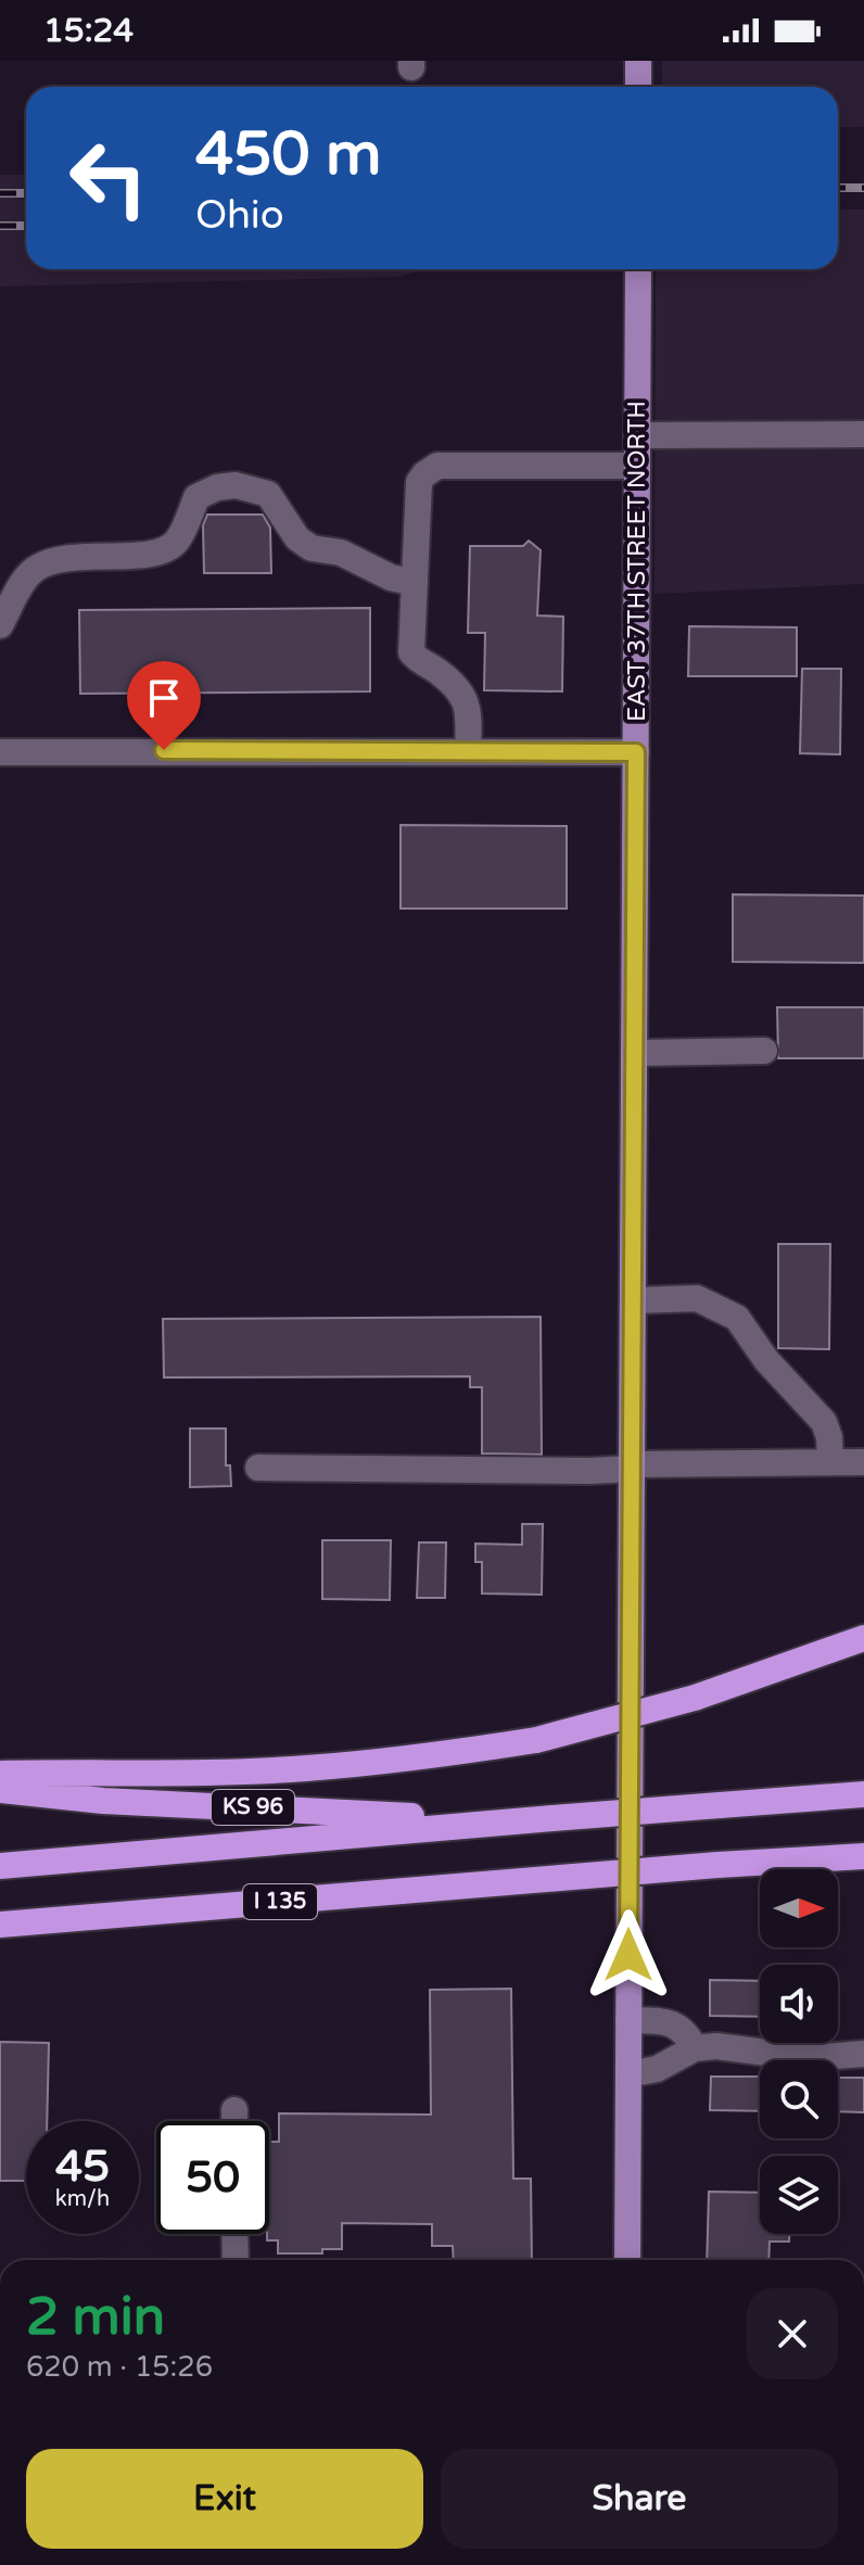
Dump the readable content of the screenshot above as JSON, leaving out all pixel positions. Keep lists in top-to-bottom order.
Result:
{
  "streets": {
    "highway": ["KS 96", "I 135"],
    "main road": ["EAST 37TH STREET NORTH"]
  },
  "north": "right",
  "page": {
    "status": "15:24",
    "turn": ["450 m", "Ohio"],
    "speed": "45 km/h",
    "limit": "50",
    "heading": ["2 min", "620 m · 15:26"],
    "buttons": ["Exit", "Share"]
  }
}
